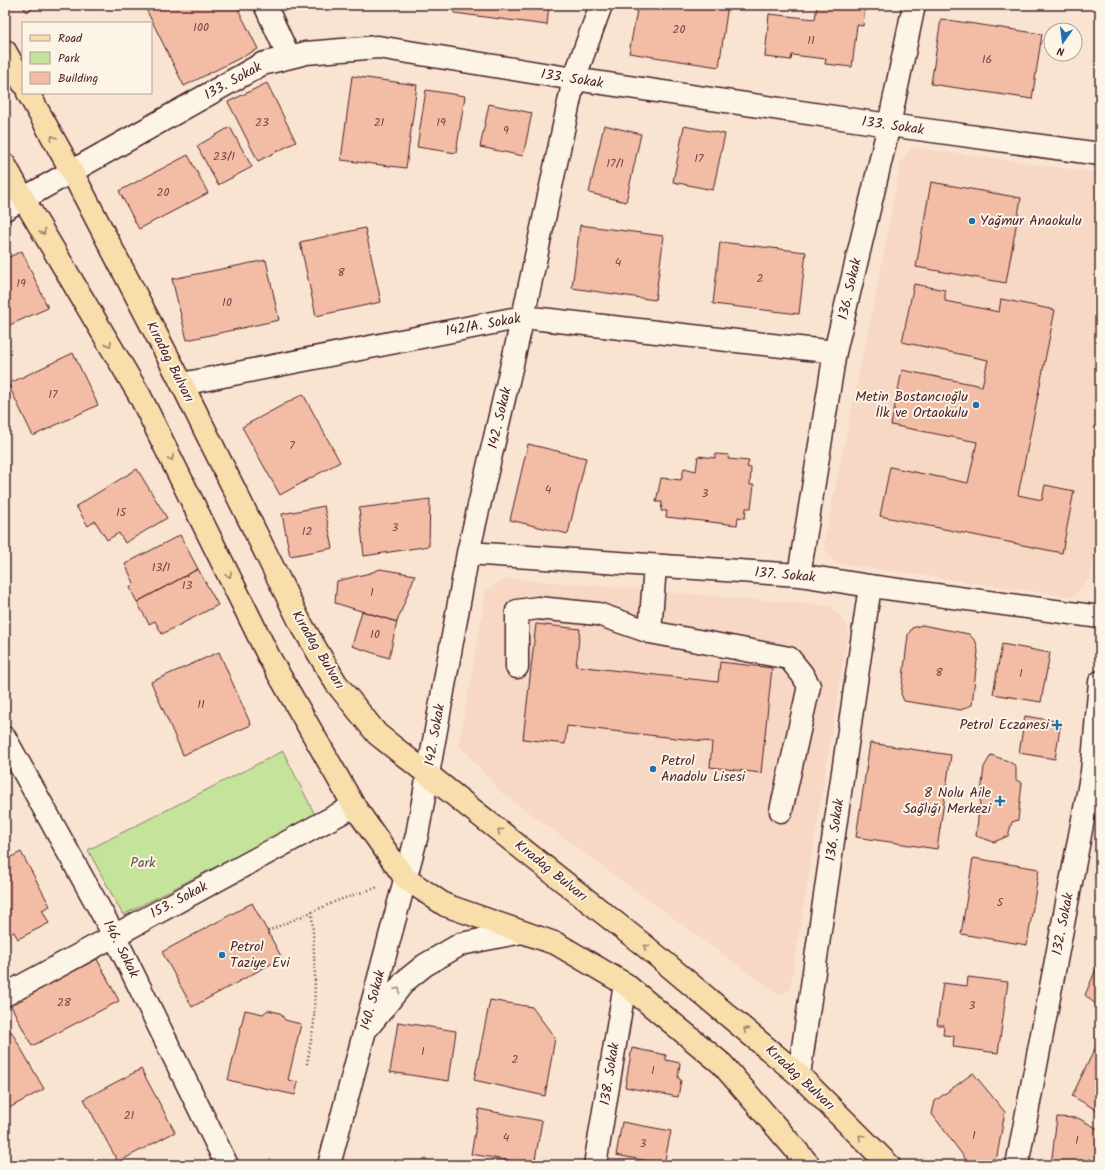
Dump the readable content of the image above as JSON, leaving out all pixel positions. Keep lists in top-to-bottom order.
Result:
{
  "streets": {
    "main road": ["Kıradag Bulvarı"],
    "street": [
      "133. Sokak",
      "136. Sokak",
      "142/A. Sokak",
      "142. Sokak",
      "137. Sokak",
      "153. Sokak",
      "132. Sokak",
      "146. Sokak",
      "140. Sokak",
      "138. Sokak"
    ]
  },
  "crossings": [
    ["133. Sokak", "136. Sokak"],
    ["133. Sokak", "Kıradag Bulvarı"],
    ["133. Sokak", "142. Sokak"],
    ["136. Sokak", "142/A. Sokak"],
    ["136. Sokak", "Kıradag Bulvarı"],
    ["136. Sokak", "137. Sokak"],
    ["142/A. Sokak", "Kıradag Bulvarı"],
    ["142/A. Sokak", "142. Sokak"],
    ["Kıradag Bulvarı", "142. Sokak"],
    ["142. Sokak", "137. Sokak"],
    ["142. Sokak", "140. Sokak"],
    ["153. Sokak", "146. Sokak"]
  ],
  "parks": ["Park"],
  "places": {
    "other": [
      "Yağmur Anaokulu",
      "Metin Bostancıoğlu İlk ve Ortaokulu",
      "Petrol Anadolu Lisesi",
      "Petrol Taziye Evi"
    ],
    "health": ["Petrol Eczanesi", "8 Nolu Aile Sağlığı Merkezi"]
  },
  "house_numbers": [
    "100",
    "20",
    "11",
    "16",
    "23",
    "21",
    "19",
    "9",
    "23/1",
    "17",
    "17/1",
    "20",
    "4",
    "8",
    "2",
    "19",
    "10",
    "17",
    "7",
    "4",
    "3",
    "15",
    "3",
    "12",
    "13/1",
    "13",
    "1",
    "10",
    "8",
    "1",
    "11",
    "5",
    "28",
    "3",
    "1",
    "2",
    "1",
    "21",
    "1",
    "4",
    "1",
    "3"
  ],
  "legend": ["Road", "Park", "Building"],
  "north": "bottom"
}
